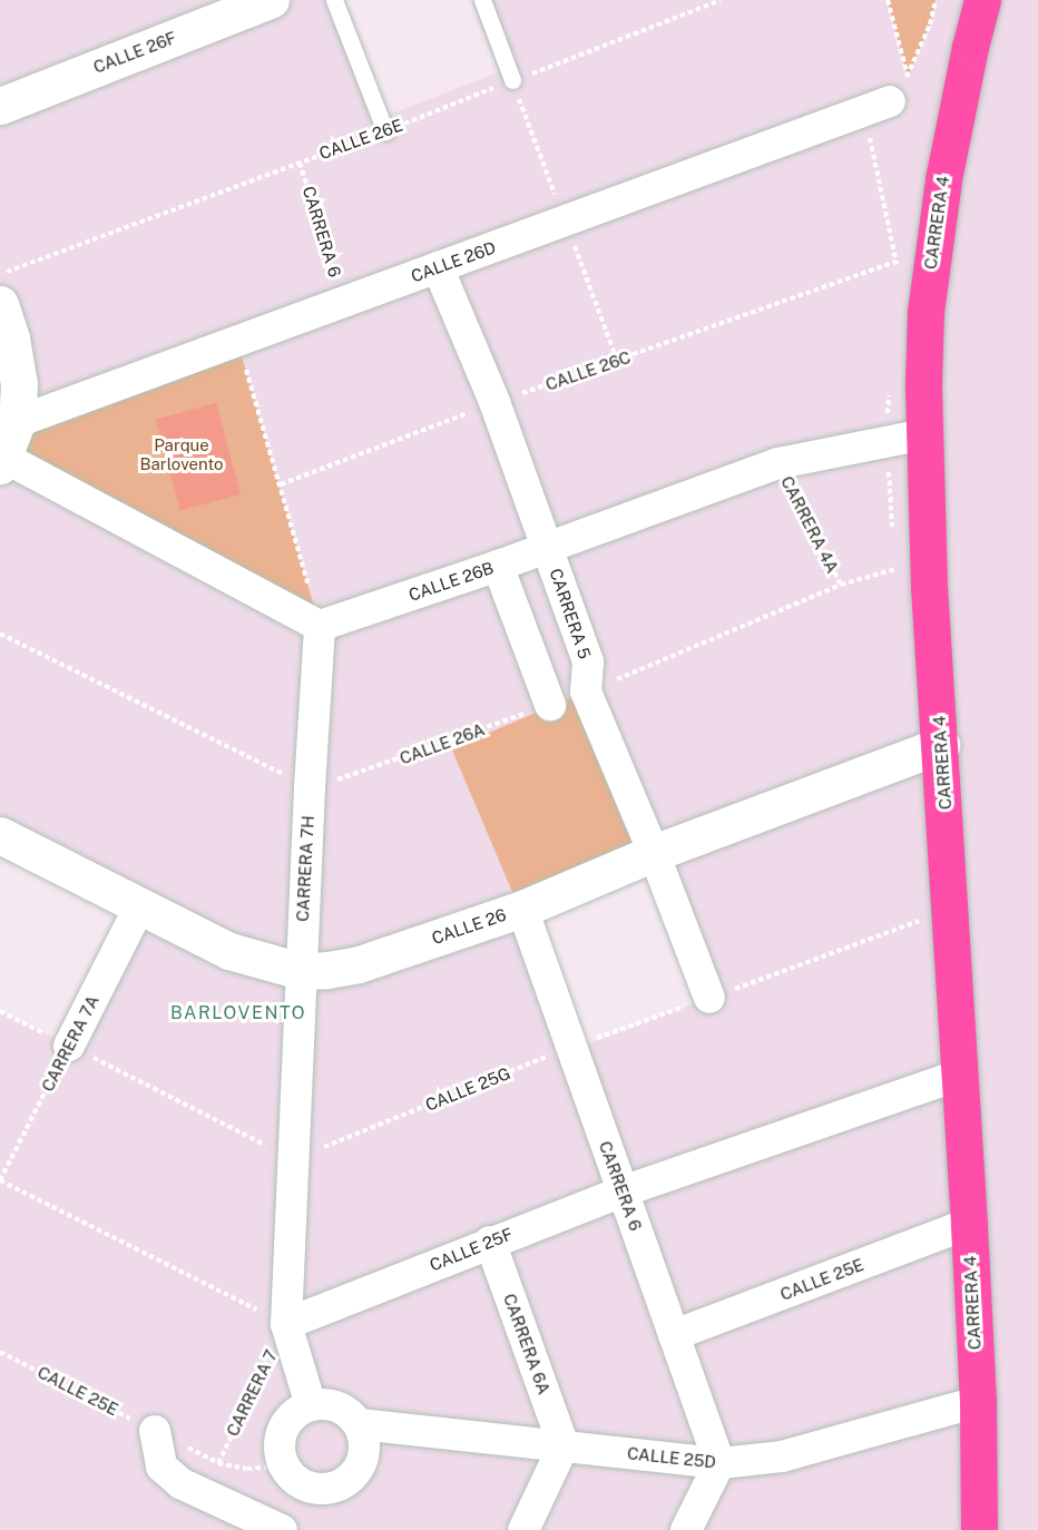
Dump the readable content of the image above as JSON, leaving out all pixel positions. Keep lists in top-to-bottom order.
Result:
{
  "streets": {
    "main road": ["CARRERA 4"],
    "street": [
      "CALLE 26F",
      "CARRERA 6",
      "CALLE 26D",
      "CALLE 26B",
      "CARRERA 5",
      "CARRERA 7H",
      "CALLE 26",
      "CARRERA 7A",
      "CALLE 25F",
      "CALLE 25E",
      "CARRERA 6A",
      "CALLE 25D"
    ],
    "path": [
      "CALLE 26E",
      "CALLE 26C",
      "CARRERA 4A",
      "CALLE 26A",
      "CALLE 25G",
      "CARRERA 7"
    ]
  },
  "crossings": [
    ["CALLE 26E", "CARRERA 6"],
    ["CARRERA 4", "CALLE 26B"],
    ["CARRERA 4", "CALLE 26"],
    ["CARRERA 4", "CALLE 25G"],
    ["CARRERA 4", "CALLE 25F"],
    ["CARRERA 4", "CALLE 25E"],
    ["CARRERA 4", "CALLE 25D"],
    ["CARRERA 6", "CALLE 26D"],
    ["CARRERA 6", "CALLE 26"],
    ["CARRERA 6", "CALLE 25G"],
    ["CARRERA 6", "CALLE 25F"],
    ["CARRERA 6", "CALLE 25E"],
    ["CARRERA 6", "CALLE 25D"],
    ["CALLE 26D", "CARRERA 5"],
    ["CALLE 26C", "CARRERA 5"],
    ["CARRERA 4A", "CALLE 26B"],
    ["CALLE 26B", "CARRERA 5"],
    ["CALLE 26B", "CARRERA 7H"],
    ["CARRERA 5", "CALLE 26"],
    ["CARRERA 5", "CALLE 25G"],
    ["CALLE 26A", "CARRERA 7H"],
    ["CARRERA 7H", "CALLE 26"],
    ["CARRERA 7H", "CALLE 25G"],
    ["CARRERA 7H", "CALLE 25F"],
    ["CARRERA 7H", "CALLE 25E"],
    ["CARRERA 7H", "CARRERA 7"],
    ["CARRERA 7H", "CALLE 25D"],
    ["CALLE 26", "CARRERA 7A"],
    ["CALLE 25F", "CARRERA 6A"],
    ["CALLE 25F", "CARRERA 7"],
    ["CALLE 25E", "CARRERA 7"],
    ["CALLE 25E", "CALLE 25D"],
    ["CARRERA 6A", "CALLE 25D"]
  ],
  "districts": ["BARLOVENTO"],
  "parks": ["Parque Barlovento"]
}
